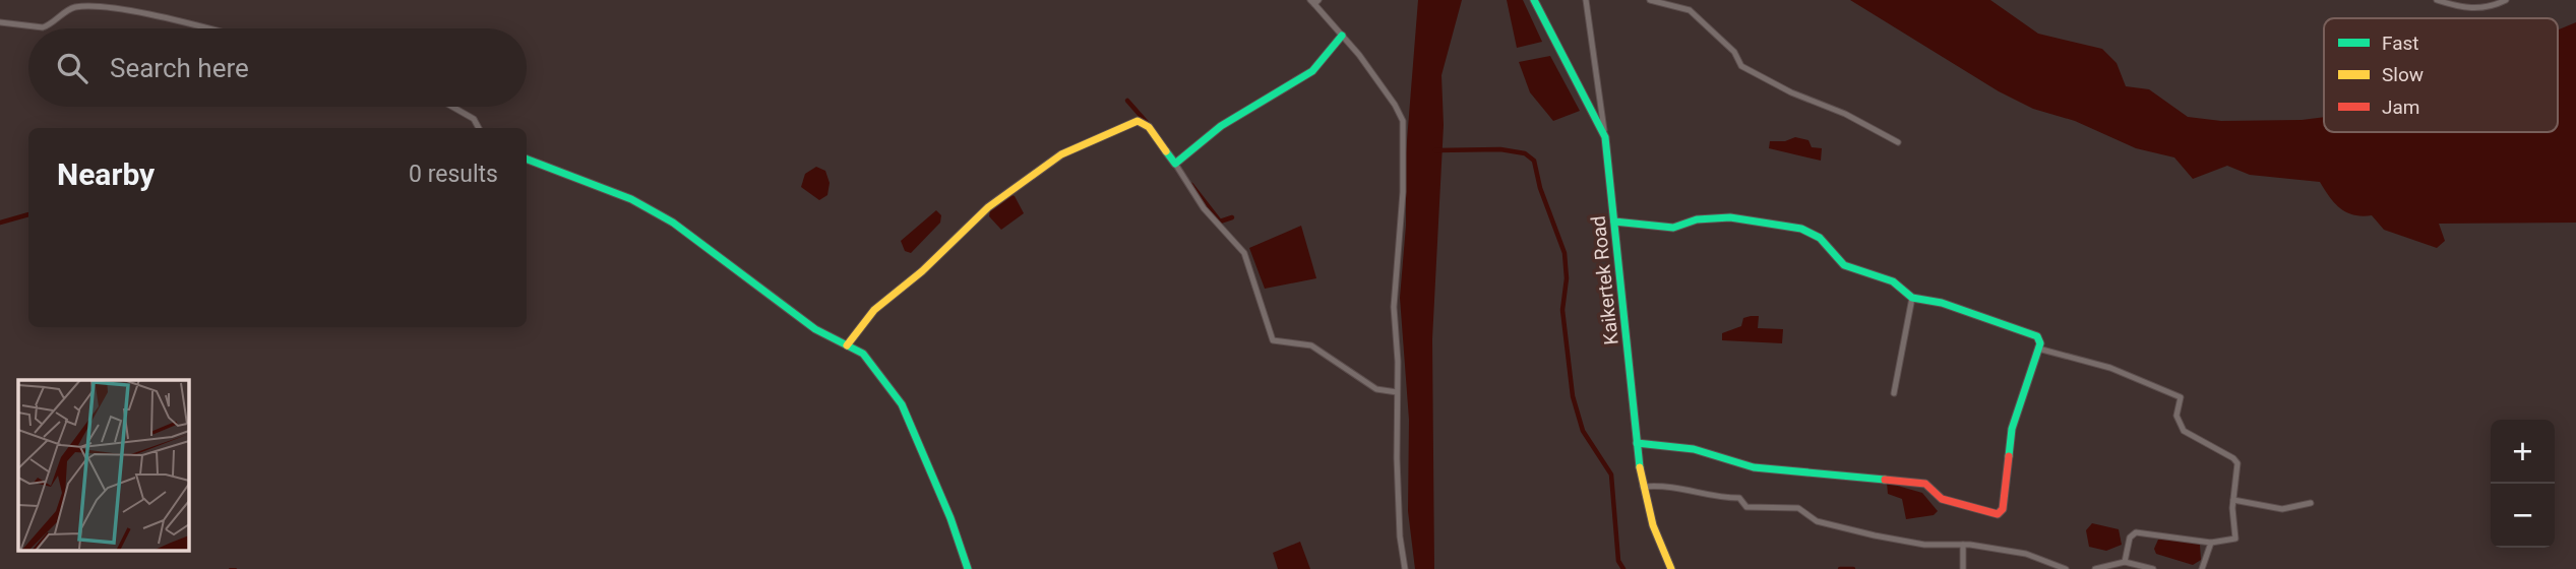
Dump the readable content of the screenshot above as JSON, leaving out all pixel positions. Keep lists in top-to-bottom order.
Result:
{
  "streets": {
    "street": ["Kaikertek Road"]
  },
  "legend": ["Fast", "Slow", "Jam"],
  "page": {
    "search": "Search here",
    "heading": ["Nearby", "0 results"],
    "map_buttons": ["+", "−"]
  }
}
